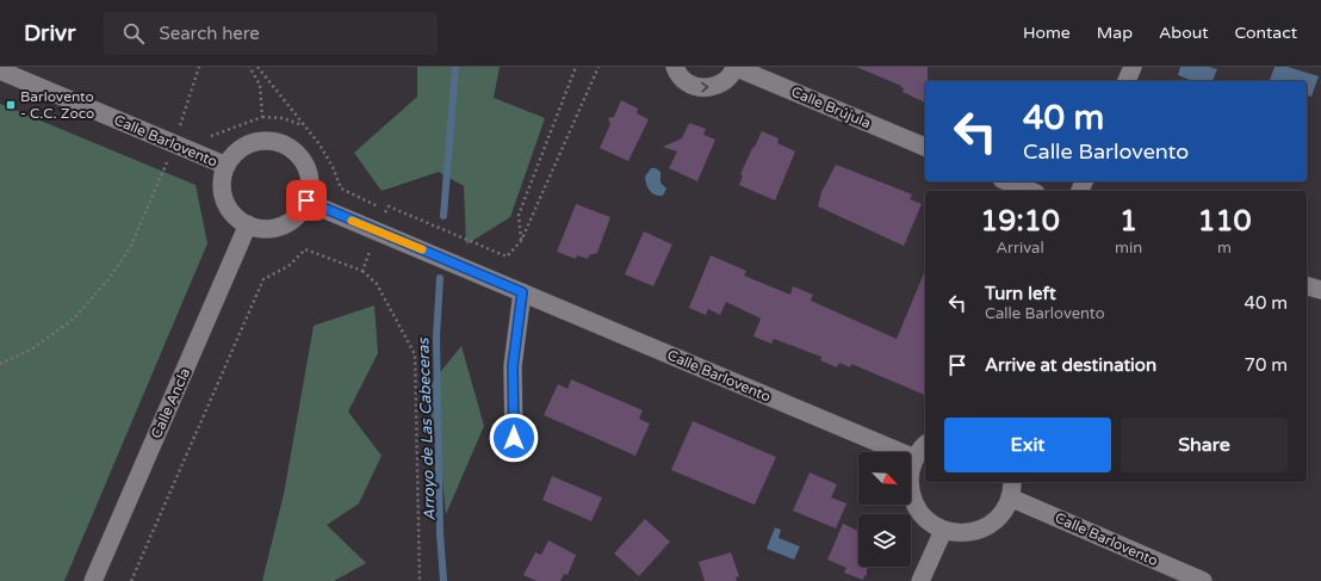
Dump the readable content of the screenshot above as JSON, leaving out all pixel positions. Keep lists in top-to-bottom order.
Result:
{
  "streets": {
    "street": ["Calle Brújula", "Calle Barlovento", "Calle Ancla"]
  },
  "crossings": [
    ["Calle Barlovento", "Calle Ancla"]
  ],
  "water": ["Arroyo de Las Cabeceras"],
  "places": {
    "transit": ["Barlovento - C.C. Zoco"]
  },
  "north": "bottom right",
  "page": {
    "header": "Drivr",
    "search": "Search here",
    "nav": [
      "Home",
      "Map",
      "About",
      "Contact"
    ],
    "turn": ["40 m", "Calle Barlovento"],
    "eta": [
      "19:10",
      "Arrival",
      "1",
      "min",
      "110",
      "m"
    ],
    "list": [
      {
        "name": "Turn left",
        "note": "Calle Barlovento",
        "value": "40 m"
      },
      {
        "name": "Arrive at destination",
        "value": "70 m"
      }
    ],
    "buttons": ["Exit", "Share"]
  }
}
